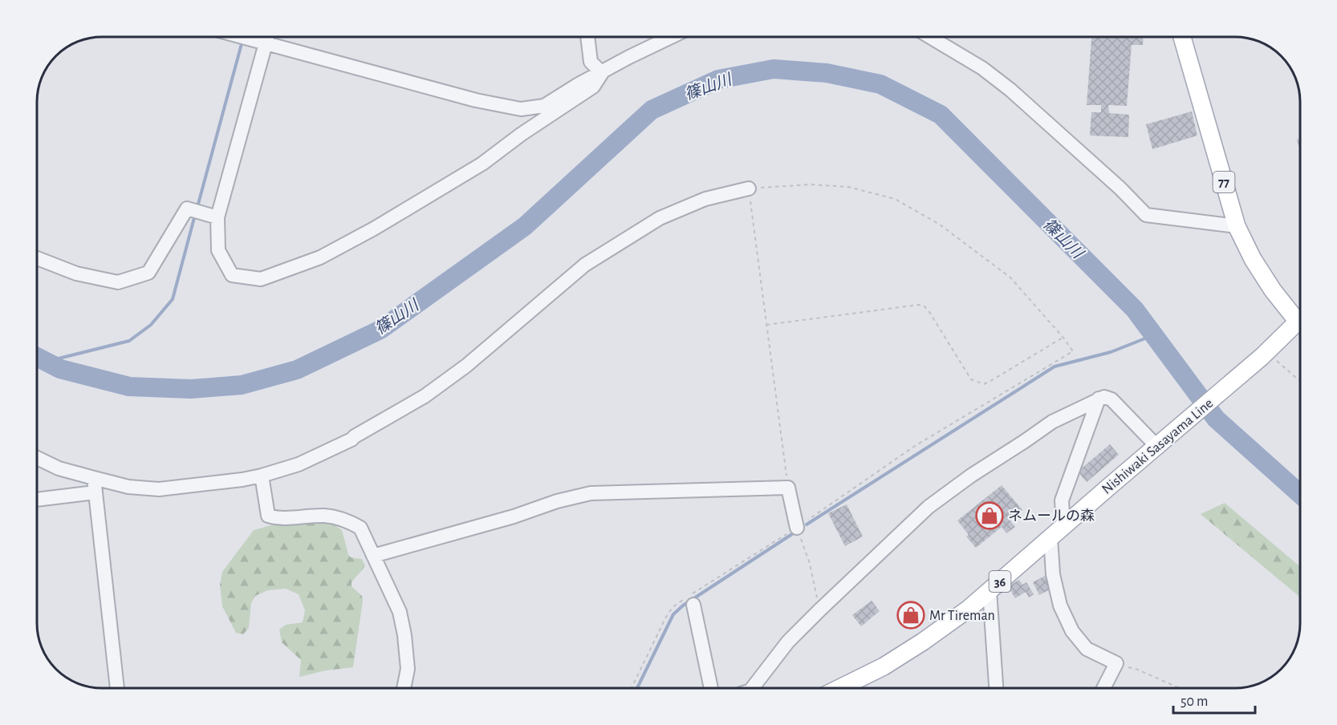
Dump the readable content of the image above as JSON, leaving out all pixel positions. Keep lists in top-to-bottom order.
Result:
{
  "streets": {
    "main road": ["77", "Nishiwaki Sasayama Line", "36"]
  },
  "water": ["篠山川"],
  "places": {
    "shop": ["ネムールの森", "Mr Tireman"]
  },
  "scale_bar": "50 m"
}
